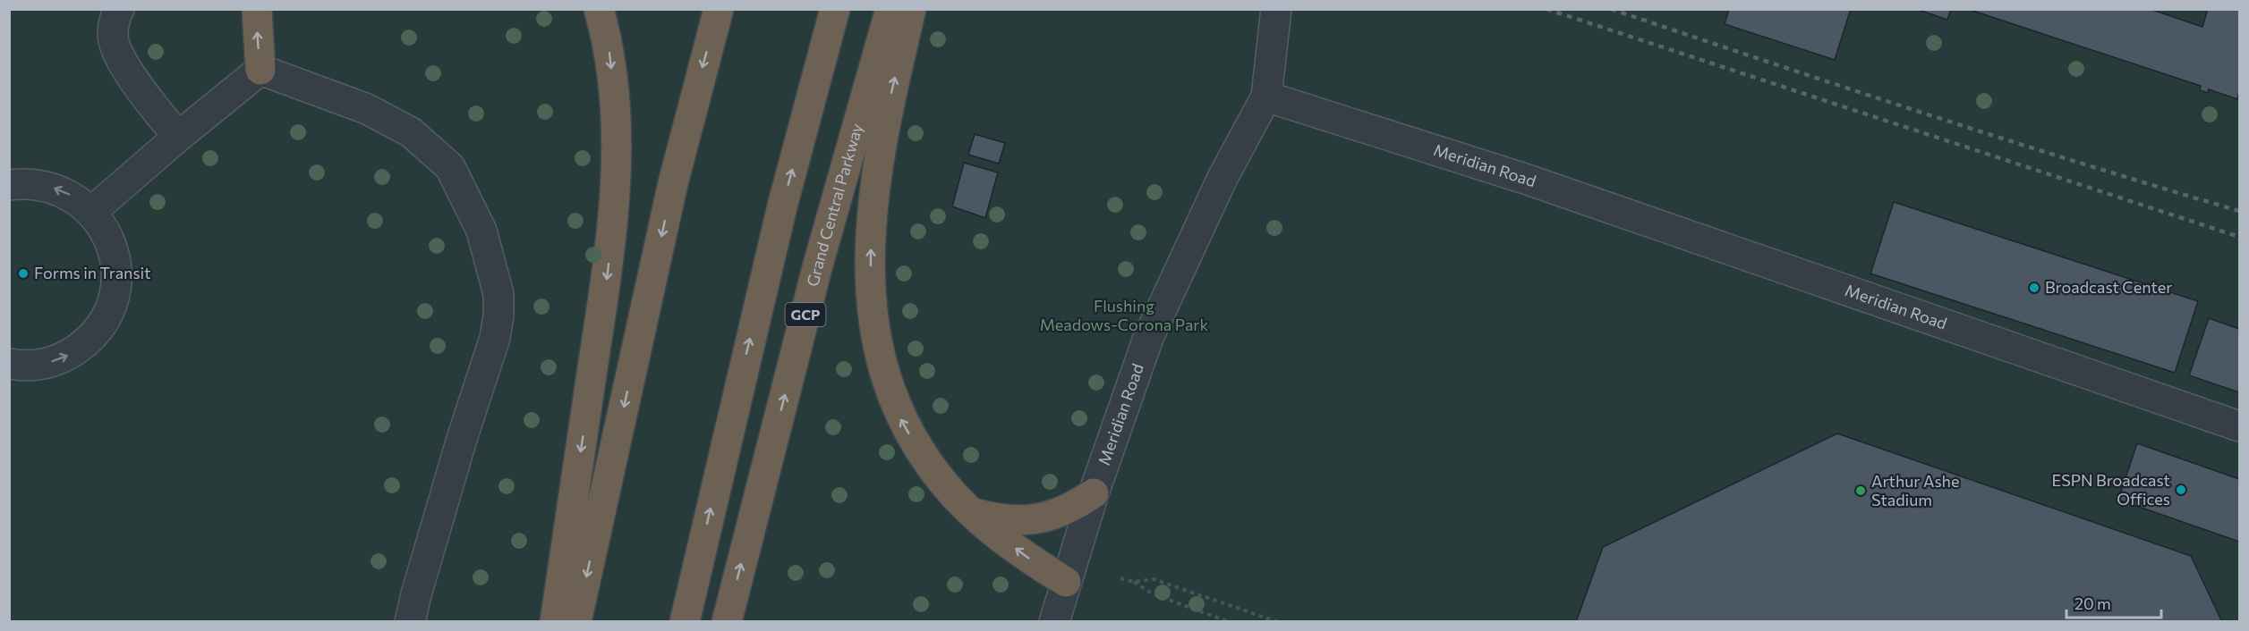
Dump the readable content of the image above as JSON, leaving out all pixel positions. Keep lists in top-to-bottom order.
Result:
{
  "streets": {
    "highway": ["Grand Central Parkway", "GCP"],
    "street": ["Meridian Road"]
  },
  "parks": ["Flushing Meadows-Corona Park"],
  "places": [
    "Forms in Transit",
    "Broadcast Center",
    "ESPN Broadcast Offices",
    "Arthur Ashe Stadium"
  ],
  "scale_bar": "20 m"
}
